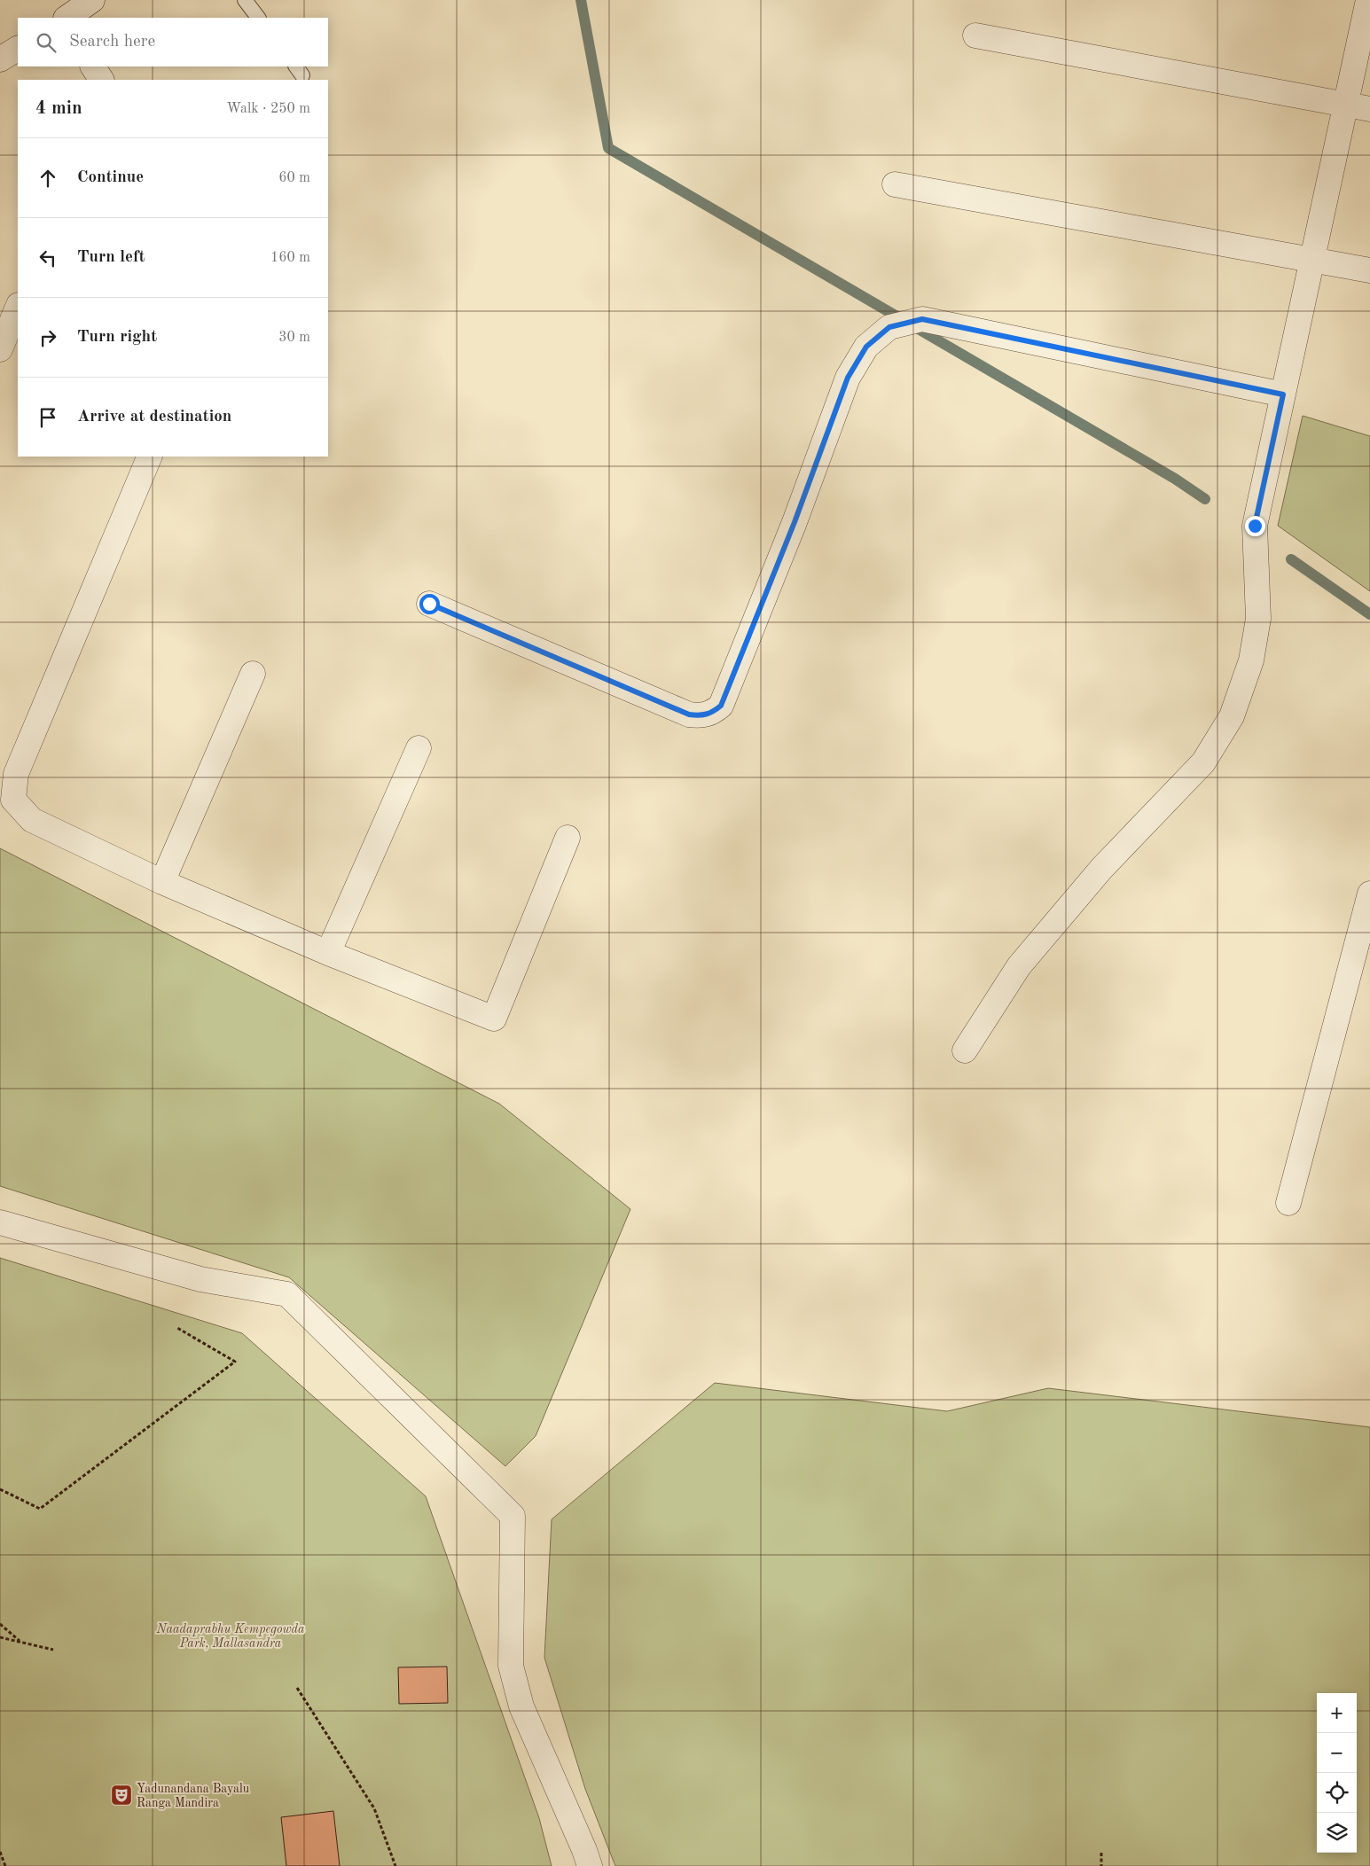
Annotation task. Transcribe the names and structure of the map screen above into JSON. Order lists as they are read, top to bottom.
{
  "parks": ["Naadaprabhu Kempegowda Park, Mallasandra"],
  "places": {
    "theatre": ["Yadunandana Bayalu Ranga Mandira"]
  },
  "page": {
    "search": "Search here",
    "heading": ["4 min", "Walk · 250 m"],
    "list": [
      ["Continue", "60 m"],
      ["Turn left", "160 m"],
      ["Turn right", "30 m"],
      "Arrive at destination"
    ],
    "map_buttons": ["+", "−"]
  }
}
